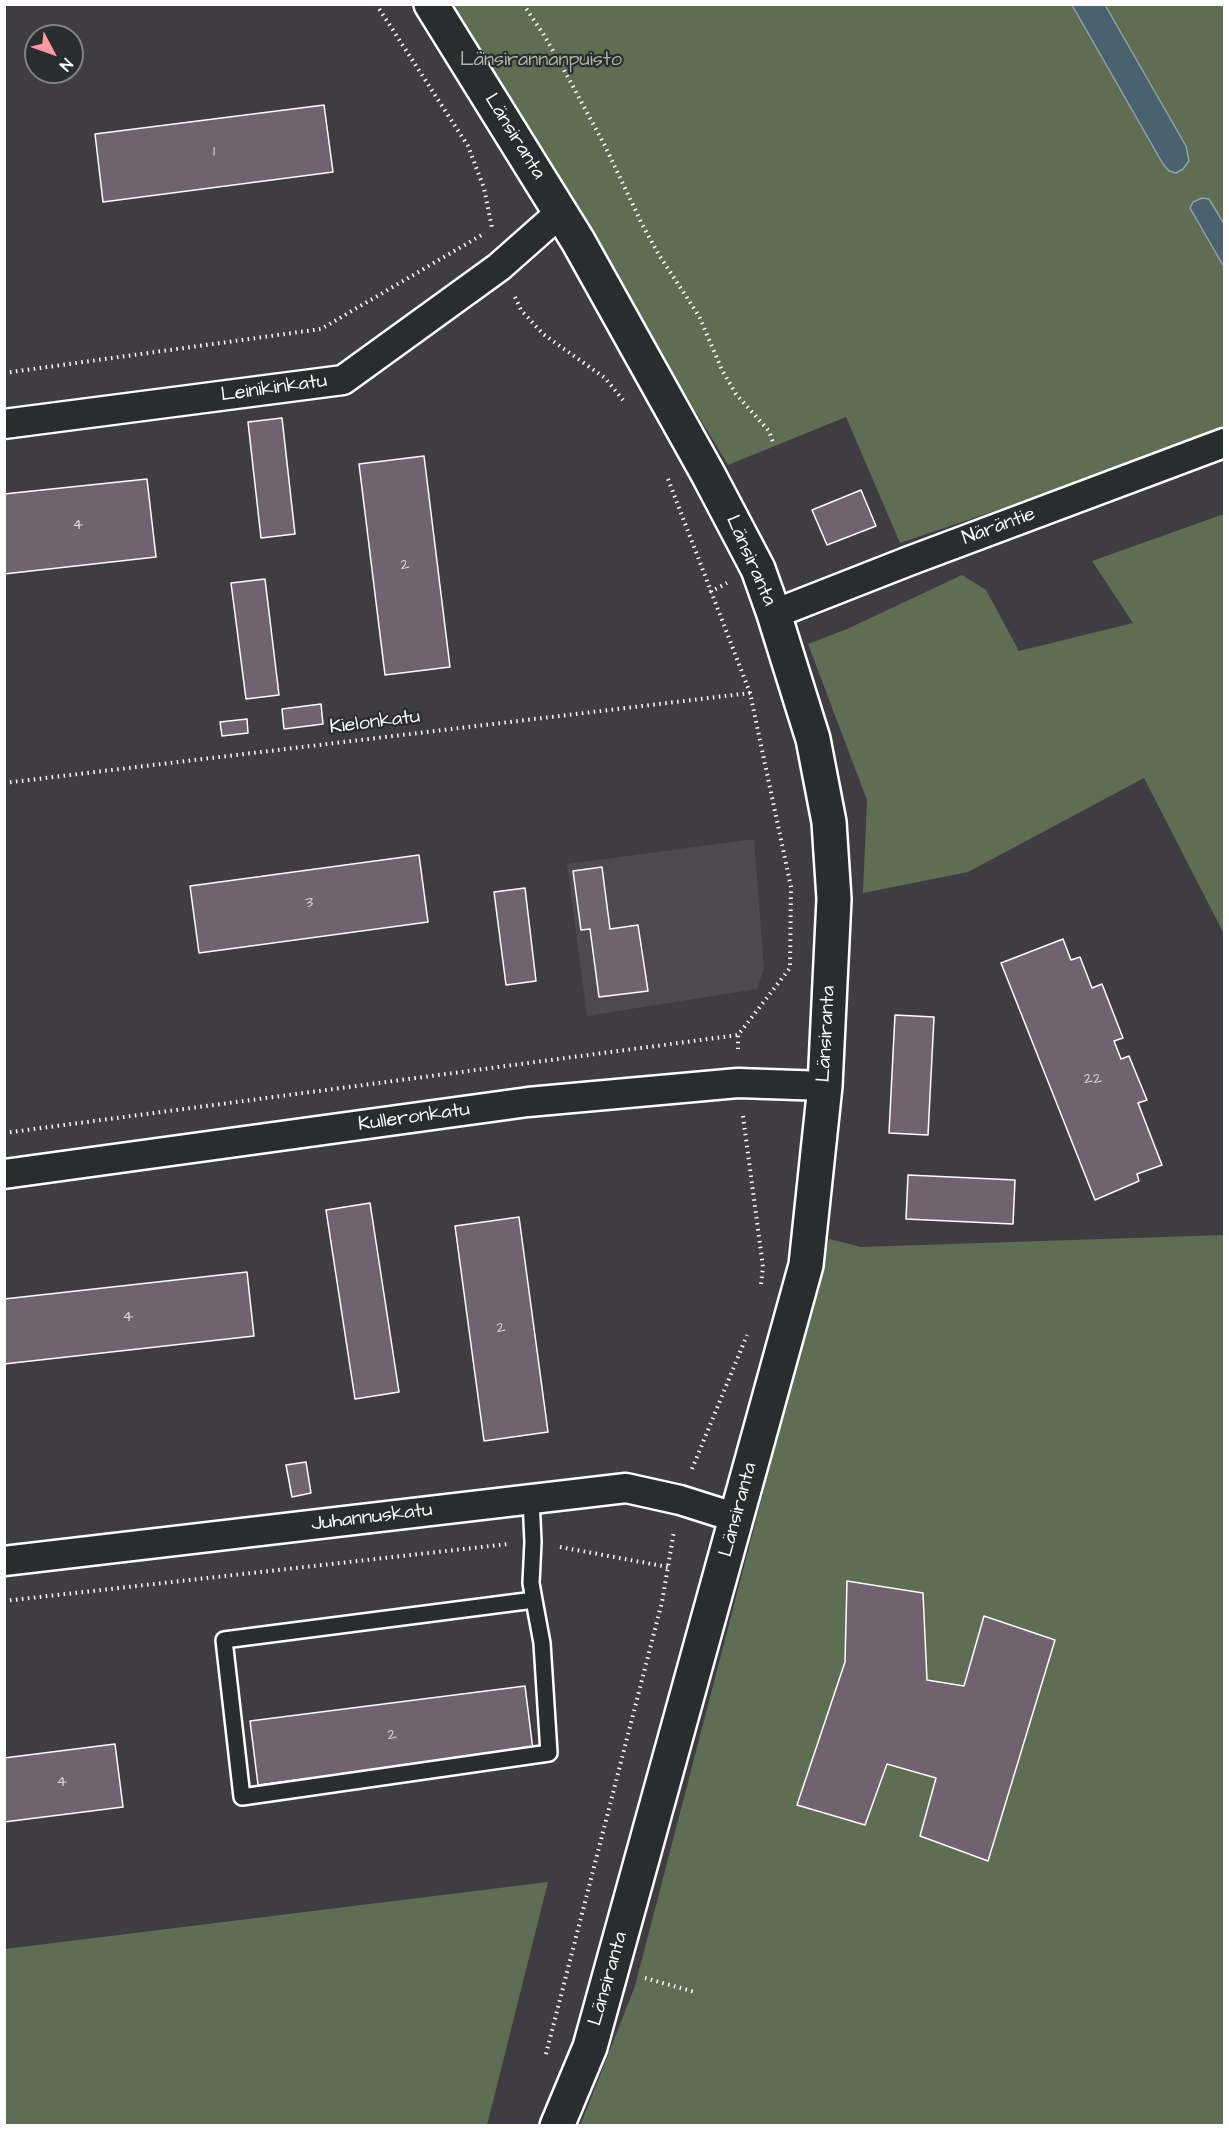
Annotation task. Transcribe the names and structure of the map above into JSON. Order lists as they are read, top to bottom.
{
  "streets": {
    "street": [
      "Länsiranta",
      "Leinikinkatu",
      "Näräntie",
      "Kulleronkatu",
      "Juhannuskatu"
    ],
    "path": ["Kielonkatu"]
  },
  "crossings": [
    ["Länsiranta", "Leinikinkatu"],
    ["Länsiranta", "Näräntie"],
    ["Länsiranta", "Kulleronkatu"],
    ["Länsiranta", "Juhannuskatu"]
  ],
  "parks": ["Länsirannanpuisto"],
  "house_numbers": [
    "1",
    "4",
    "2",
    "3",
    "22",
    "4",
    "2",
    "2",
    "4"
  ],
  "north": "bottom right"
}
